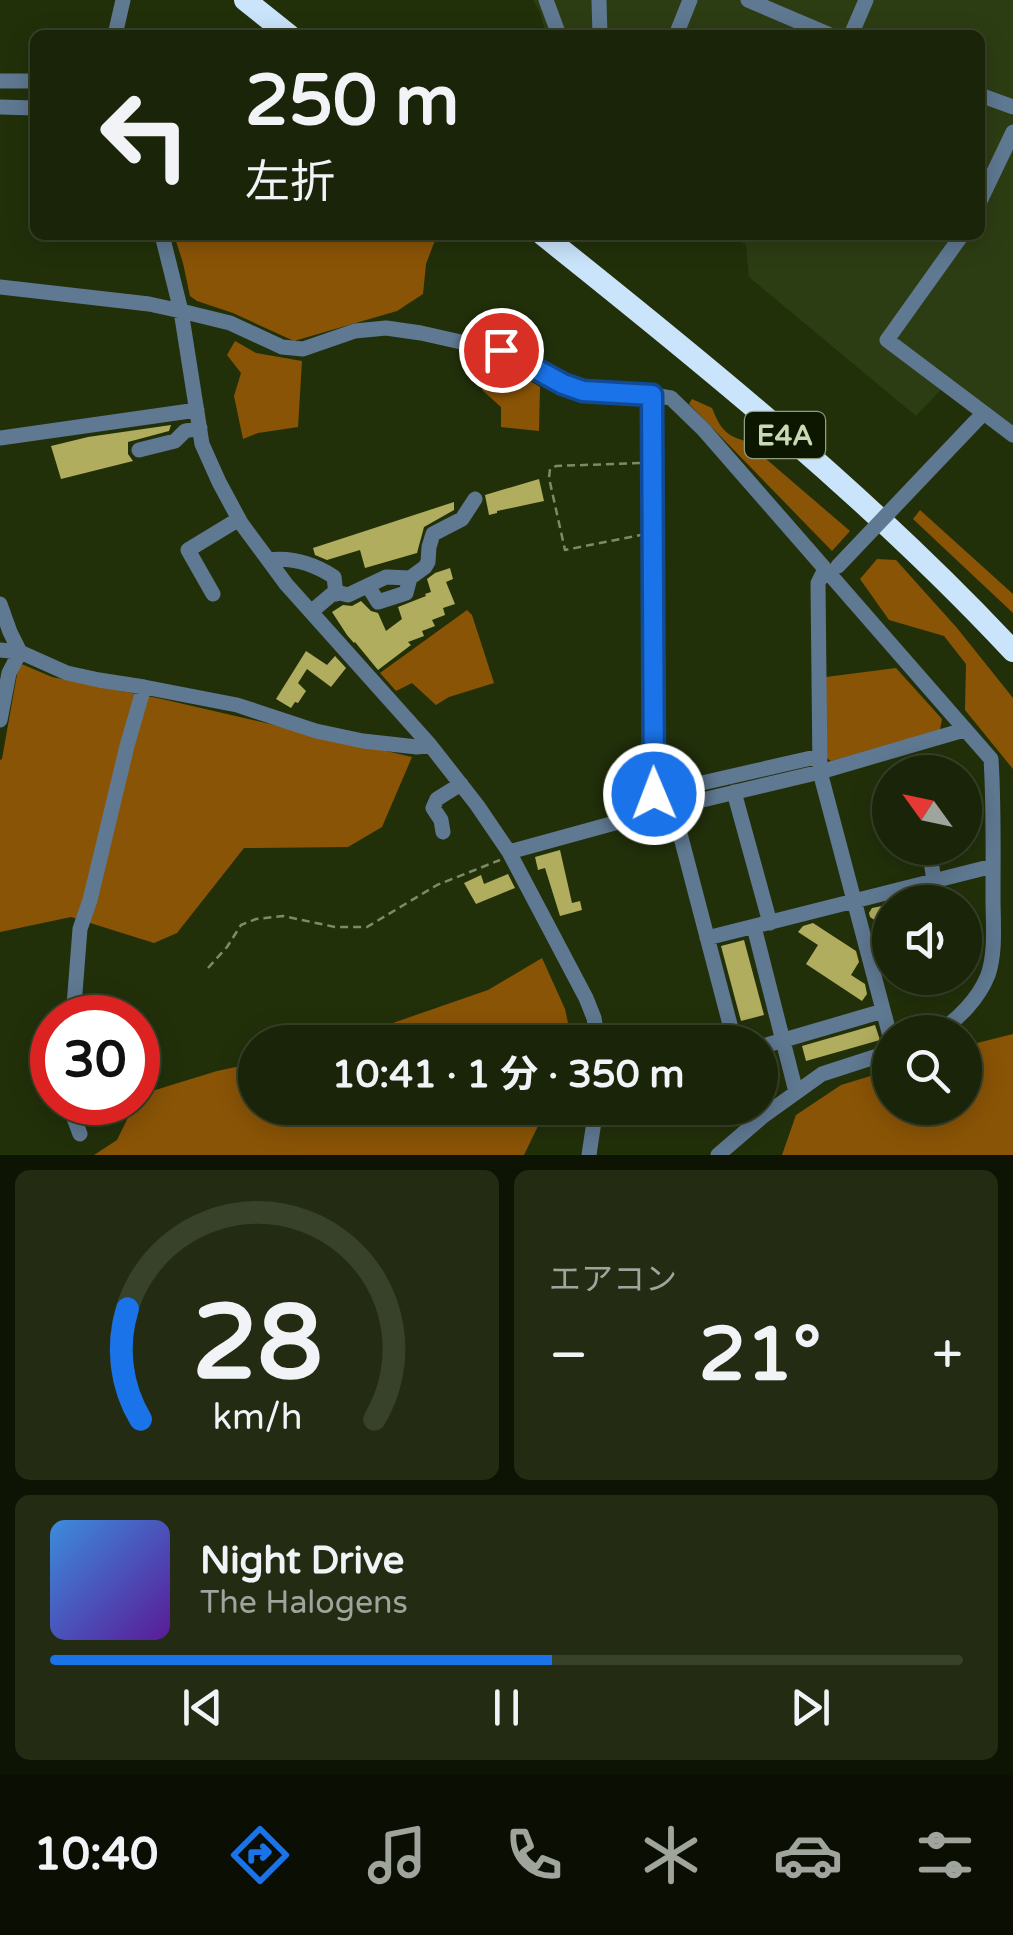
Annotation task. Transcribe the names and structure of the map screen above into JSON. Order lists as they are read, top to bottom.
{
  "streets": {
    "highway": ["E4A"]
  },
  "north": "top left",
  "page": {
    "turn": ["250 m", "左折"],
    "limit": "30",
    "trip": "10:41 · 1 分 · 350 m",
    "tile": "エアコン",
    "heat": ["−", "21°", "+"],
    "song": ["Night Drive", "The Halogens"],
    "tabs": "10:40",
    "gauge": ["28", "km/h"]
  }
}
